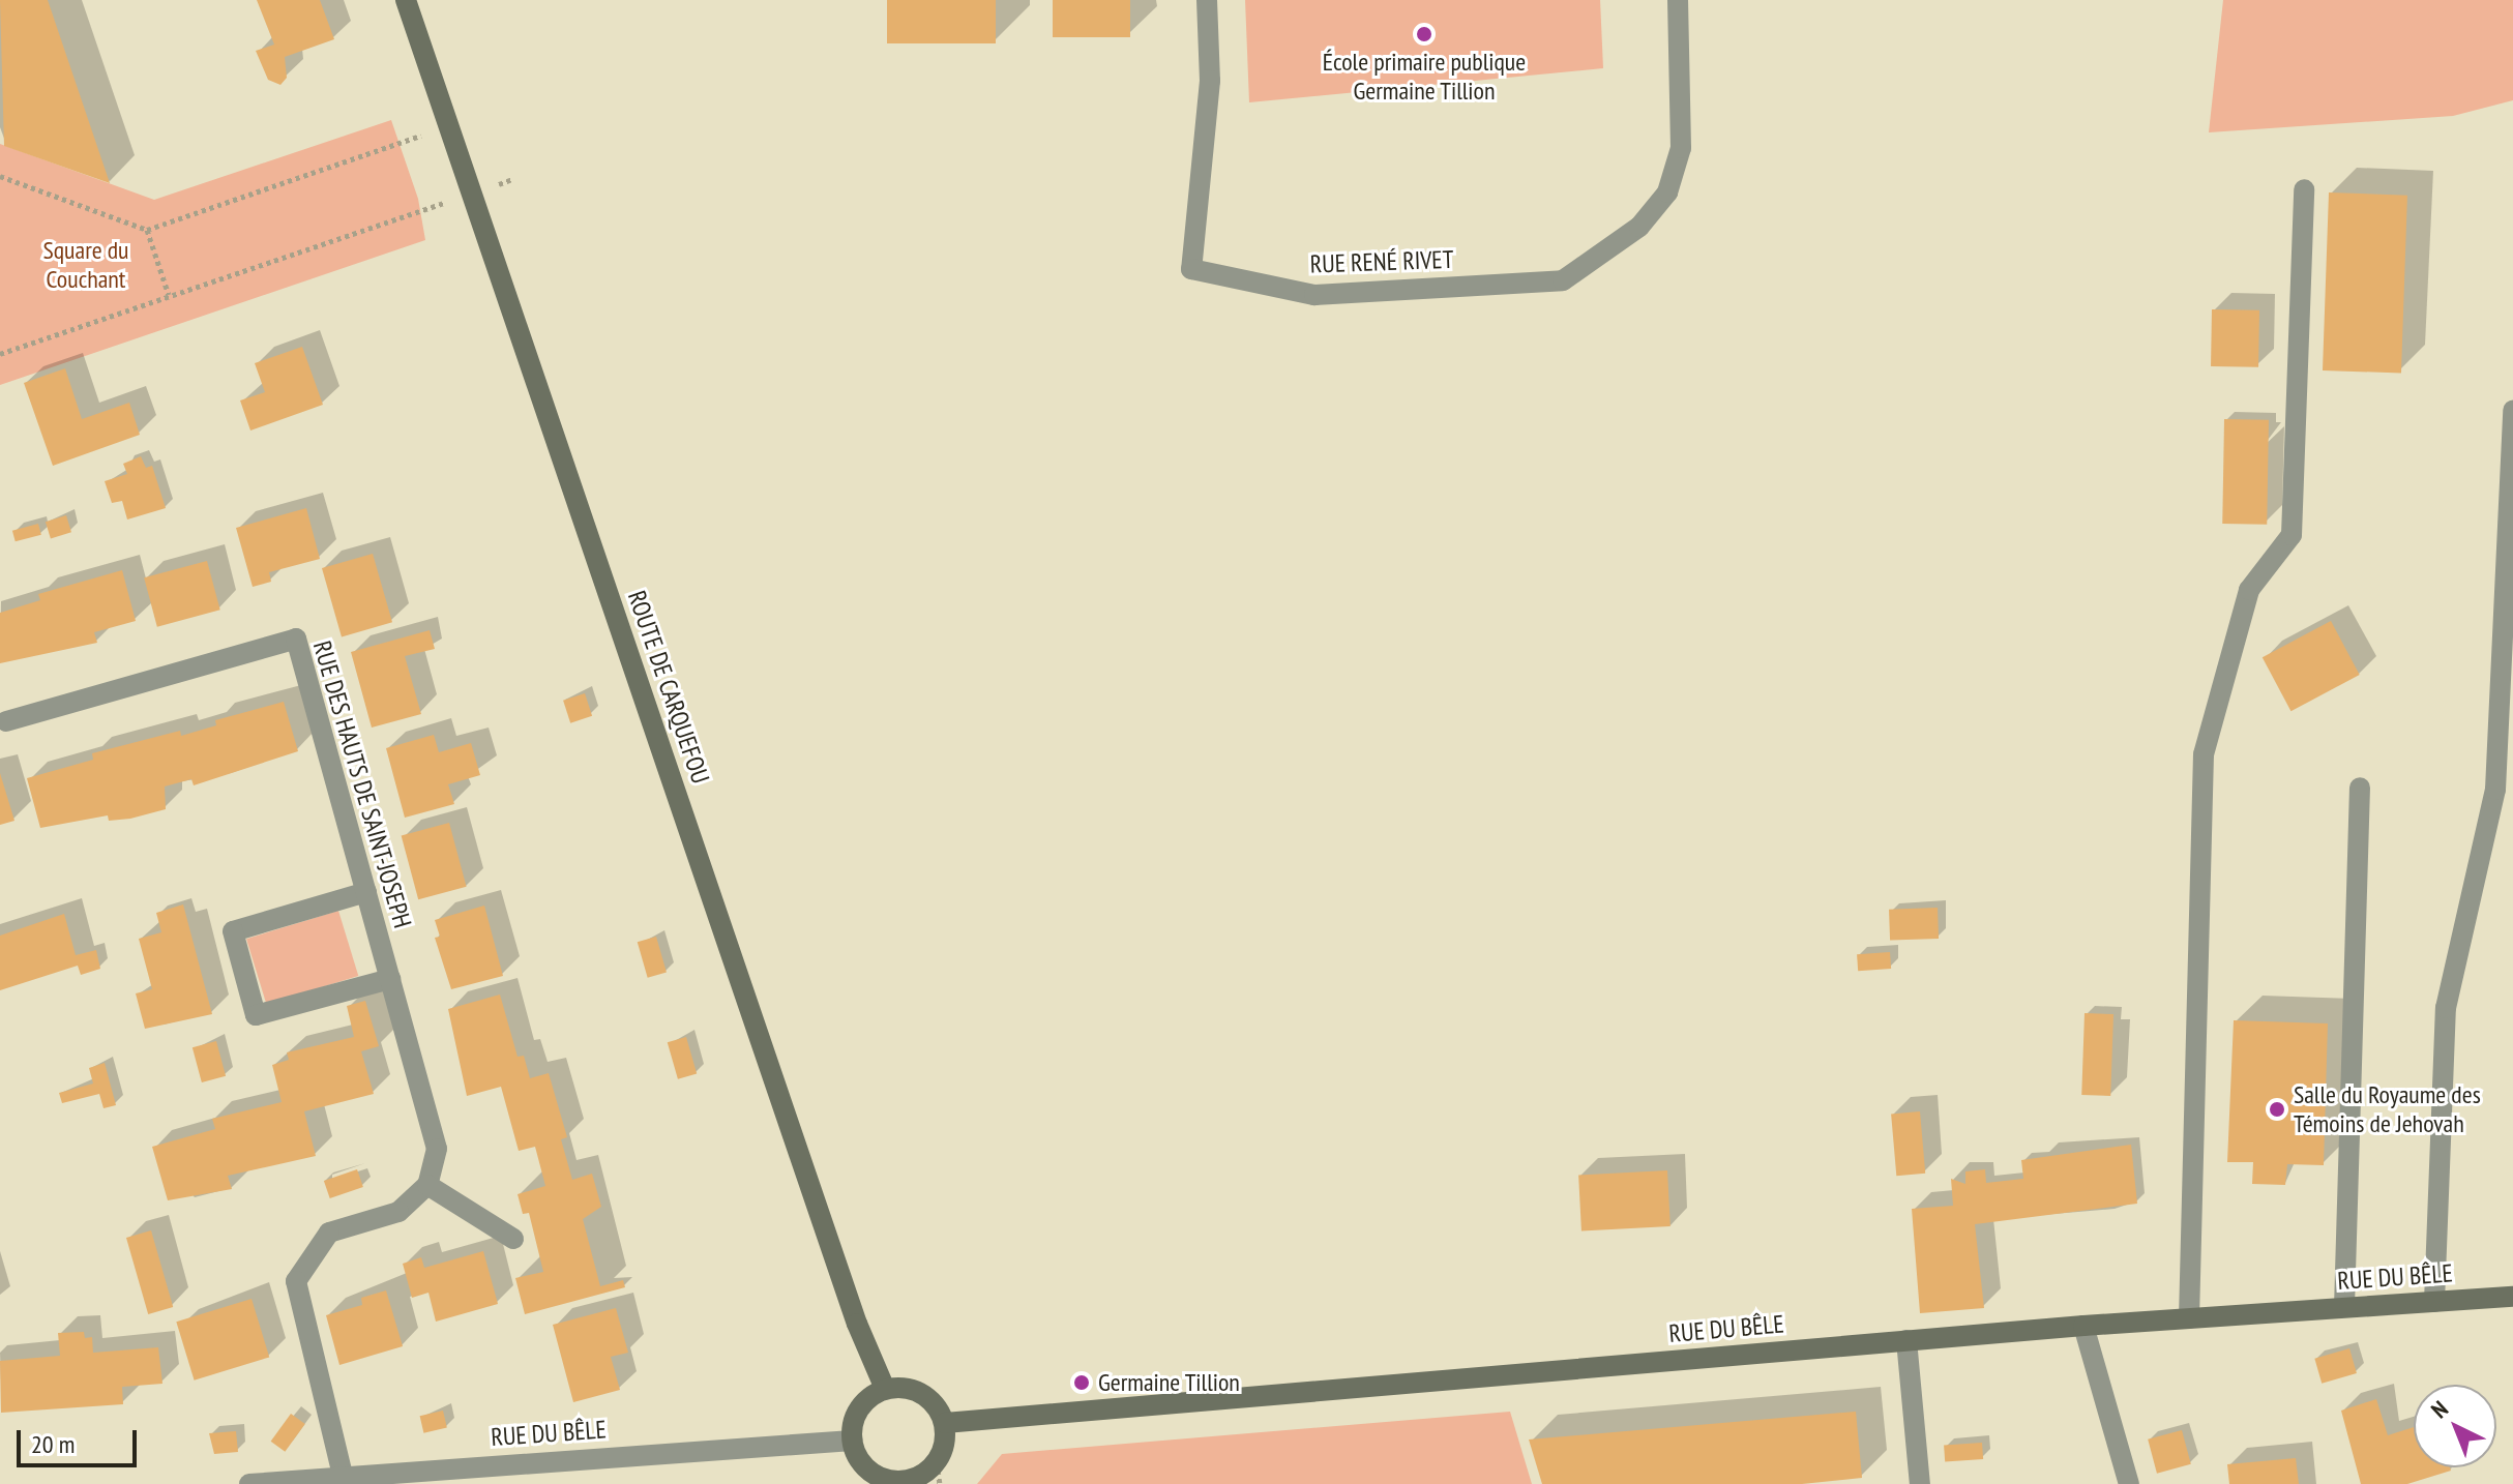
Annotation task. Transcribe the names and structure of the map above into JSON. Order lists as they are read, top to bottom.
{
  "streets": {
    "main road": ["ROUTE DE CARQUEFOU", "RUE DU BÊLE"],
    "street": ["RUE RENÉ RIVET", "RUE DES HAUTS DE SAINT-JOSEPH"]
  },
  "crossings": [
    ["ROUTE DE CARQUEFOU", "RUE DU BÊLE"]
  ],
  "parks": ["Square du Couchant"],
  "places": ["École primaire publique Germaine Tillion", "Salle du Royaume des Témoins de Jehovah", "Germaine Tillion"],
  "scale_bar": "20 m",
  "north": "top left"
}
